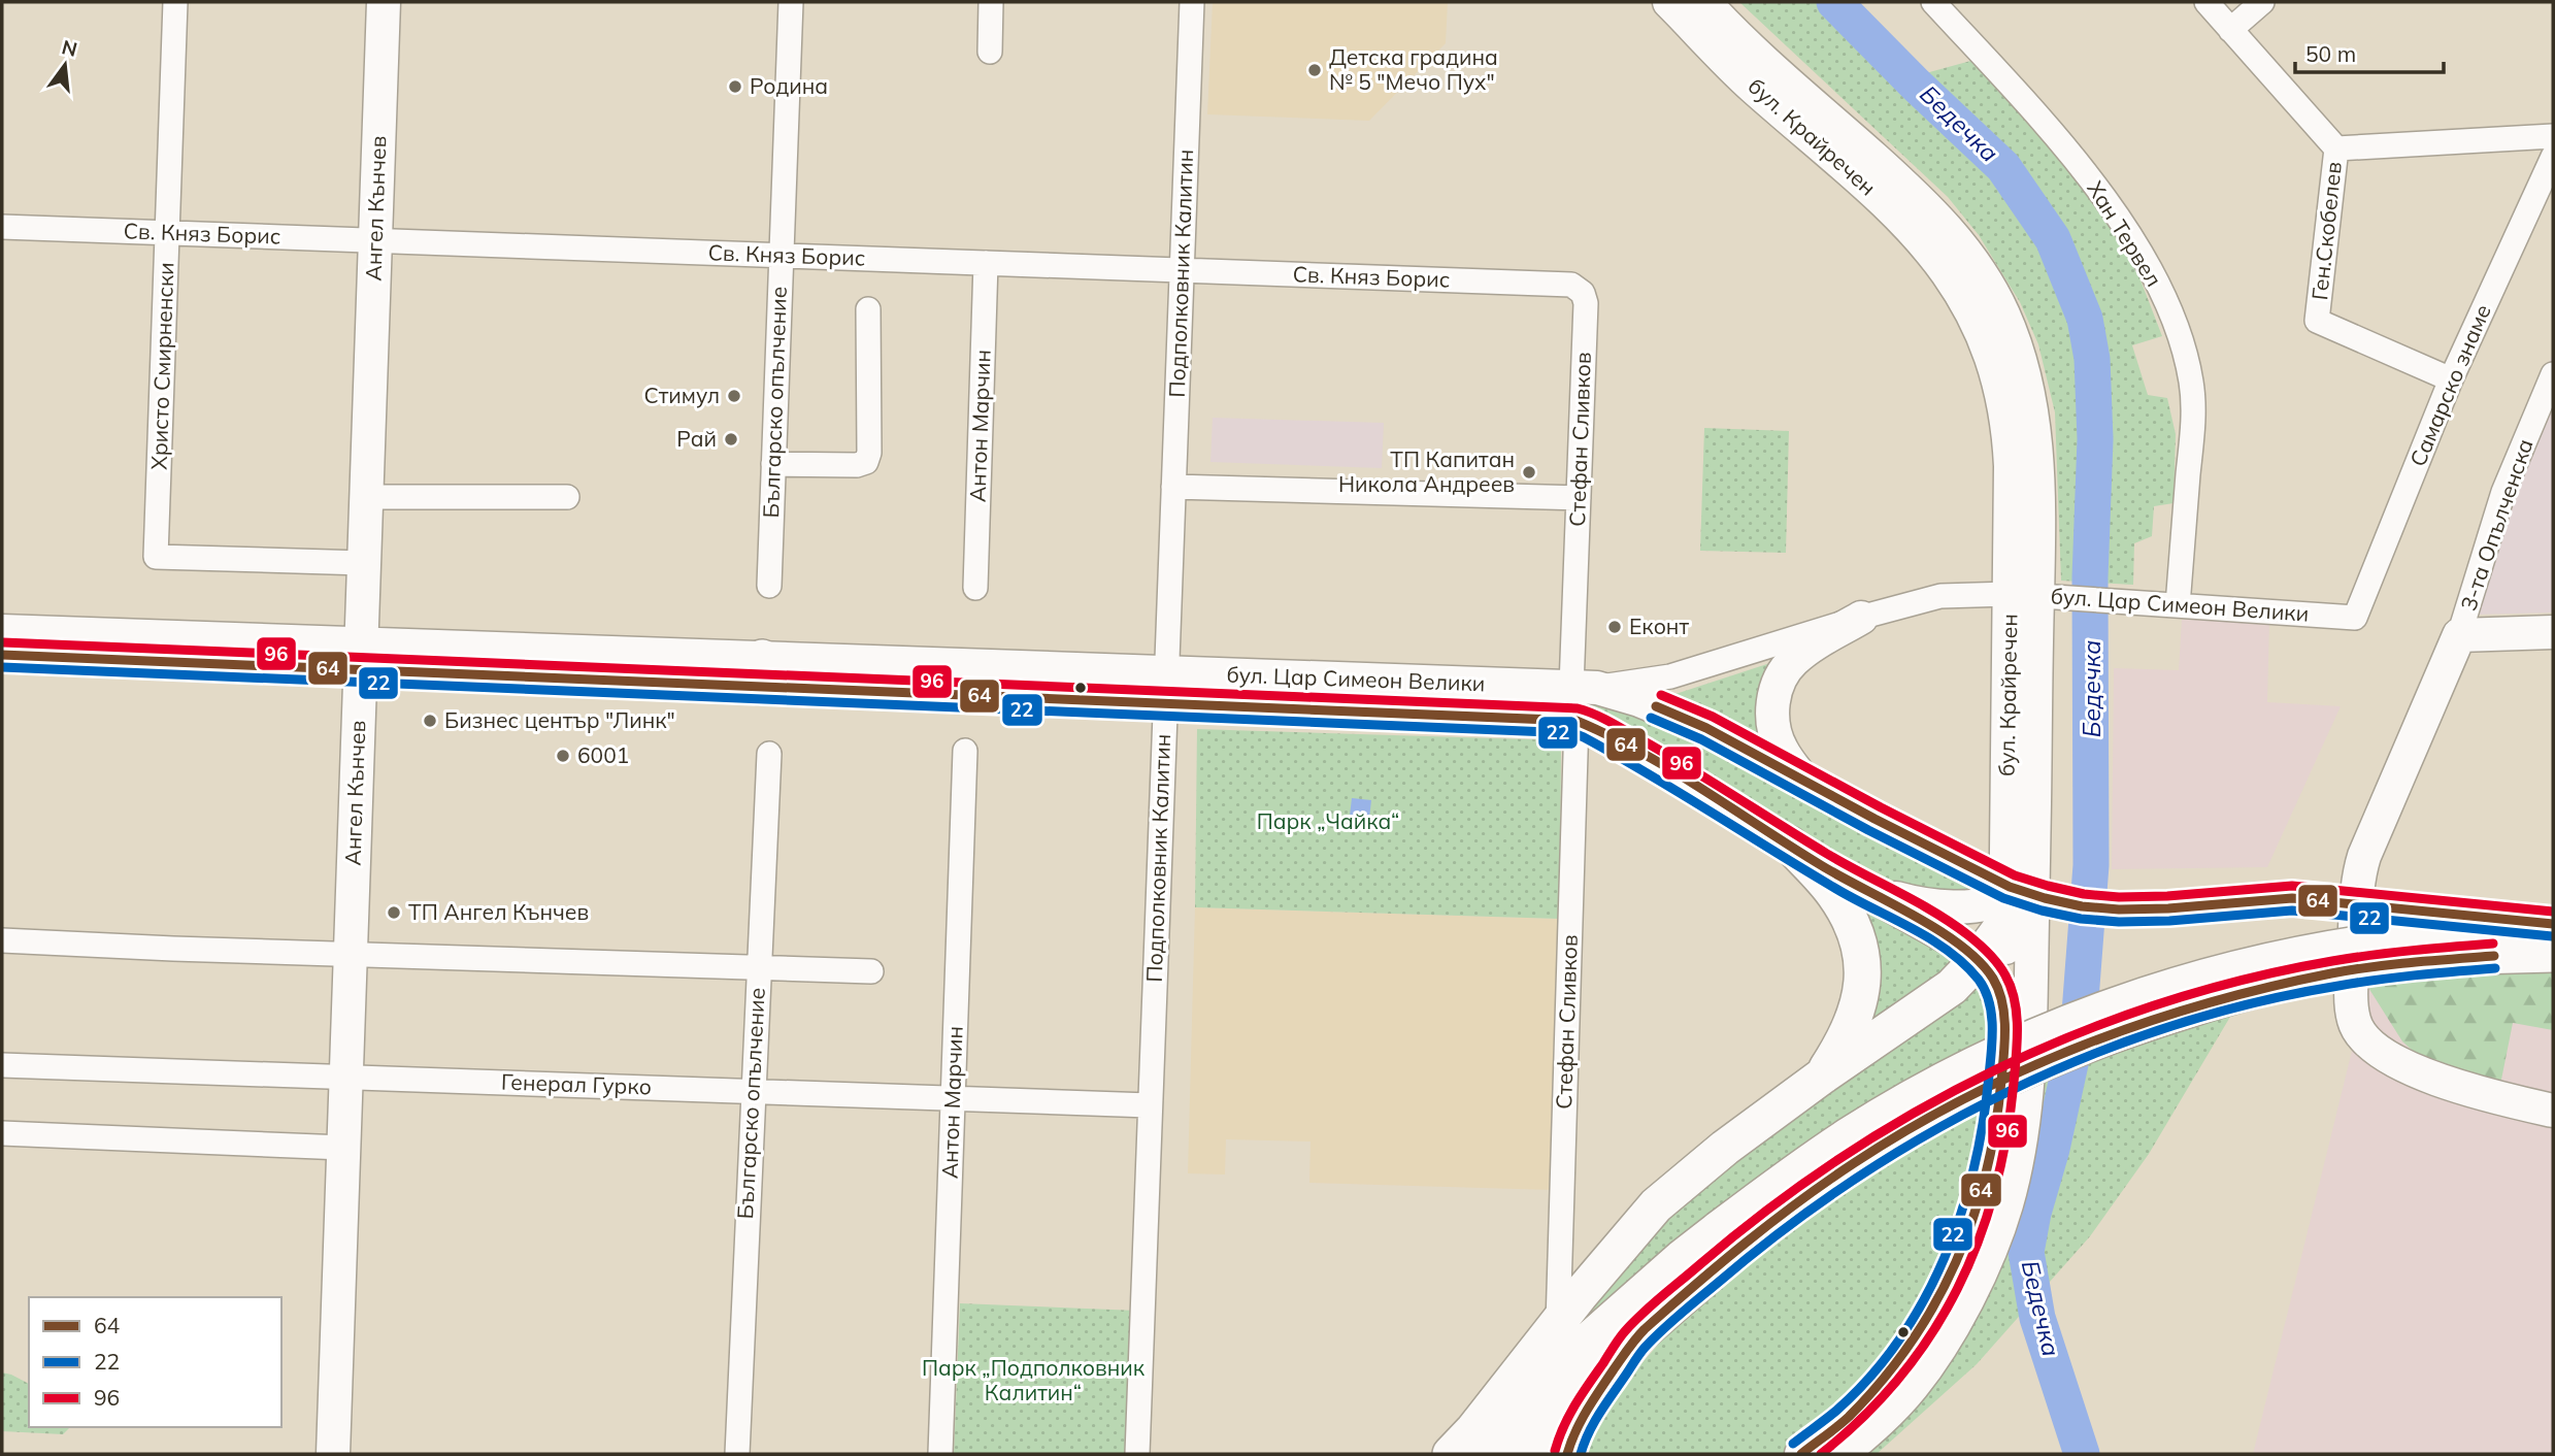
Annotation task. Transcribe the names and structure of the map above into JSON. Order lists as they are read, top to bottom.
{
  "streets": {
    "main road": ["бул. Крайречен", "Ангел Кънчев", "бул. Цар Симеон Велики"],
    "street": [
      "Ген.Скобелев",
      "Св. Княз Борис",
      "Хан Тервел",
      "Подполковник Калитин",
      "Христо Смирненски",
      "Самарско знаме",
      "Българско опълчение",
      "Антон Марчин",
      "Стефан Сливков",
      "3-та Опълченска",
      "Генерал Гурко"
    ]
  },
  "crossings": [
    ["бул. Крайречен", "бул. Цар Симеон Велики"],
    ["Ангел Кънчев", "Св. Княз Борис"],
    ["Ангел Кънчев", "Христо Смирненски"],
    ["Ангел Кънчев", "бул. Цар Симеон Велики"],
    ["Ангел Кънчев", "Генерал Гурко"],
    ["Ген.Скобелев", "Самарско знаме"],
    ["Св. Княз Борис", "Подполковник Калитин"],
    ["Св. Княз Борис", "Христо Смирненски"],
    ["Св. Княз Борис", "Българско опълчение"],
    ["Св. Княз Борис", "Антон Марчин"],
    ["Св. Княз Борис", "Стефан Сливков"],
    ["Хан Тервел", "бул. Цар Симеон Велики"],
    ["Подполковник Калитин", "бул. Цар Симеон Велики"],
    ["Подполковник Калитин", "Генерал Гурко"],
    ["Самарско знаме", "бул. Цар Симеон Велики"],
    ["Българско опълчение", "Генерал Гурко"],
    ["Антон Марчин", "Генерал Гурко"],
    ["Стефан Сливков", "бул. Цар Симеон Велики"]
  ],
  "water": ["Бедечка"],
  "parks": ["Парк „Чайка“", "Парк „Подполковник Калитин“"],
  "places": [
    "Детска градина № 5 \"Мечо Пух\"",
    "Родина",
    "Стимул",
    "Рай",
    "ТП Капитан Никола Андреев",
    "Еконт",
    "Бизнес център \"Линк\"",
    "6001",
    "ТП Ангел Кънчев"
  ],
  "lines": ["transit line 96", "transit line 64", "transit line 22"],
  "legend": ["64", "22", "96"],
  "scale_bar": "50 m",
  "north": "top"
}
